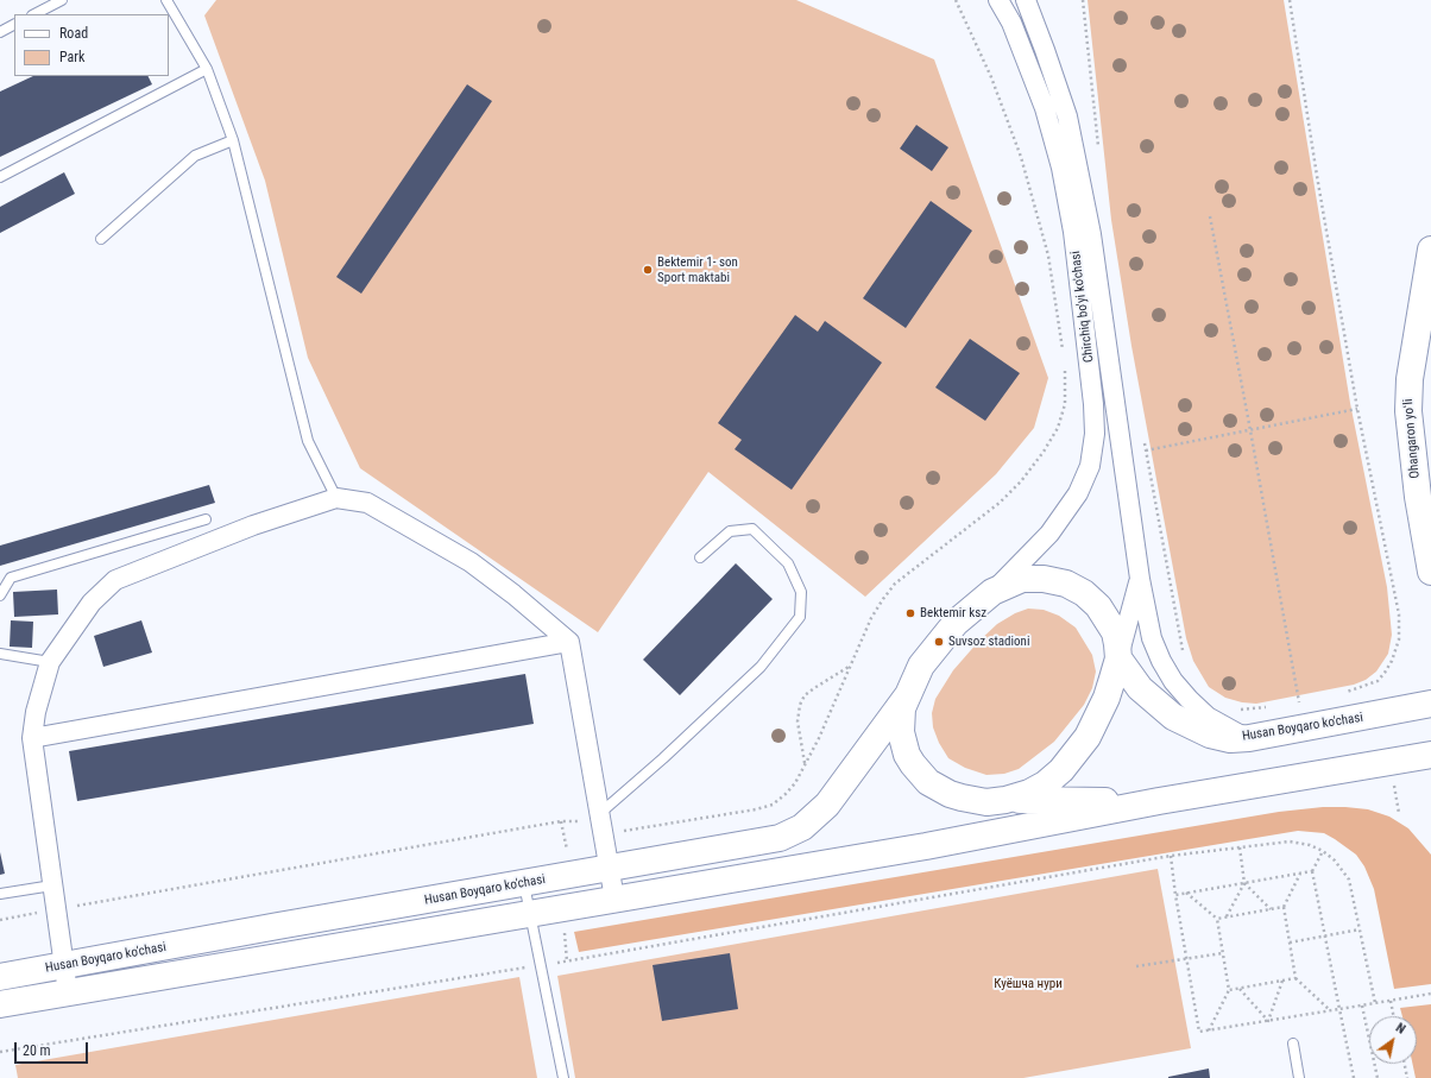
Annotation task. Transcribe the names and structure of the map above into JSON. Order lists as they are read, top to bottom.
{
  "streets": {
    "main road": ["Ohangaron yoʻli", "Husan Boyqaro ko'chasi"],
    "street": ["Chirchiq bo'yi ko'chasi"]
  },
  "crossings": [
    ["Chirchiq bo'yi ko'chasi", "Husan Boyqaro ko'chasi"]
  ],
  "parks": ["Куёшча нури"],
  "places": ["Bektemir 1- son Sport maktabi", "Bektemir ksz", "Suvsoz stadioni"],
  "legend": ["Road", "Park"],
  "scale_bar": "20 m",
  "north": "top right"
}
